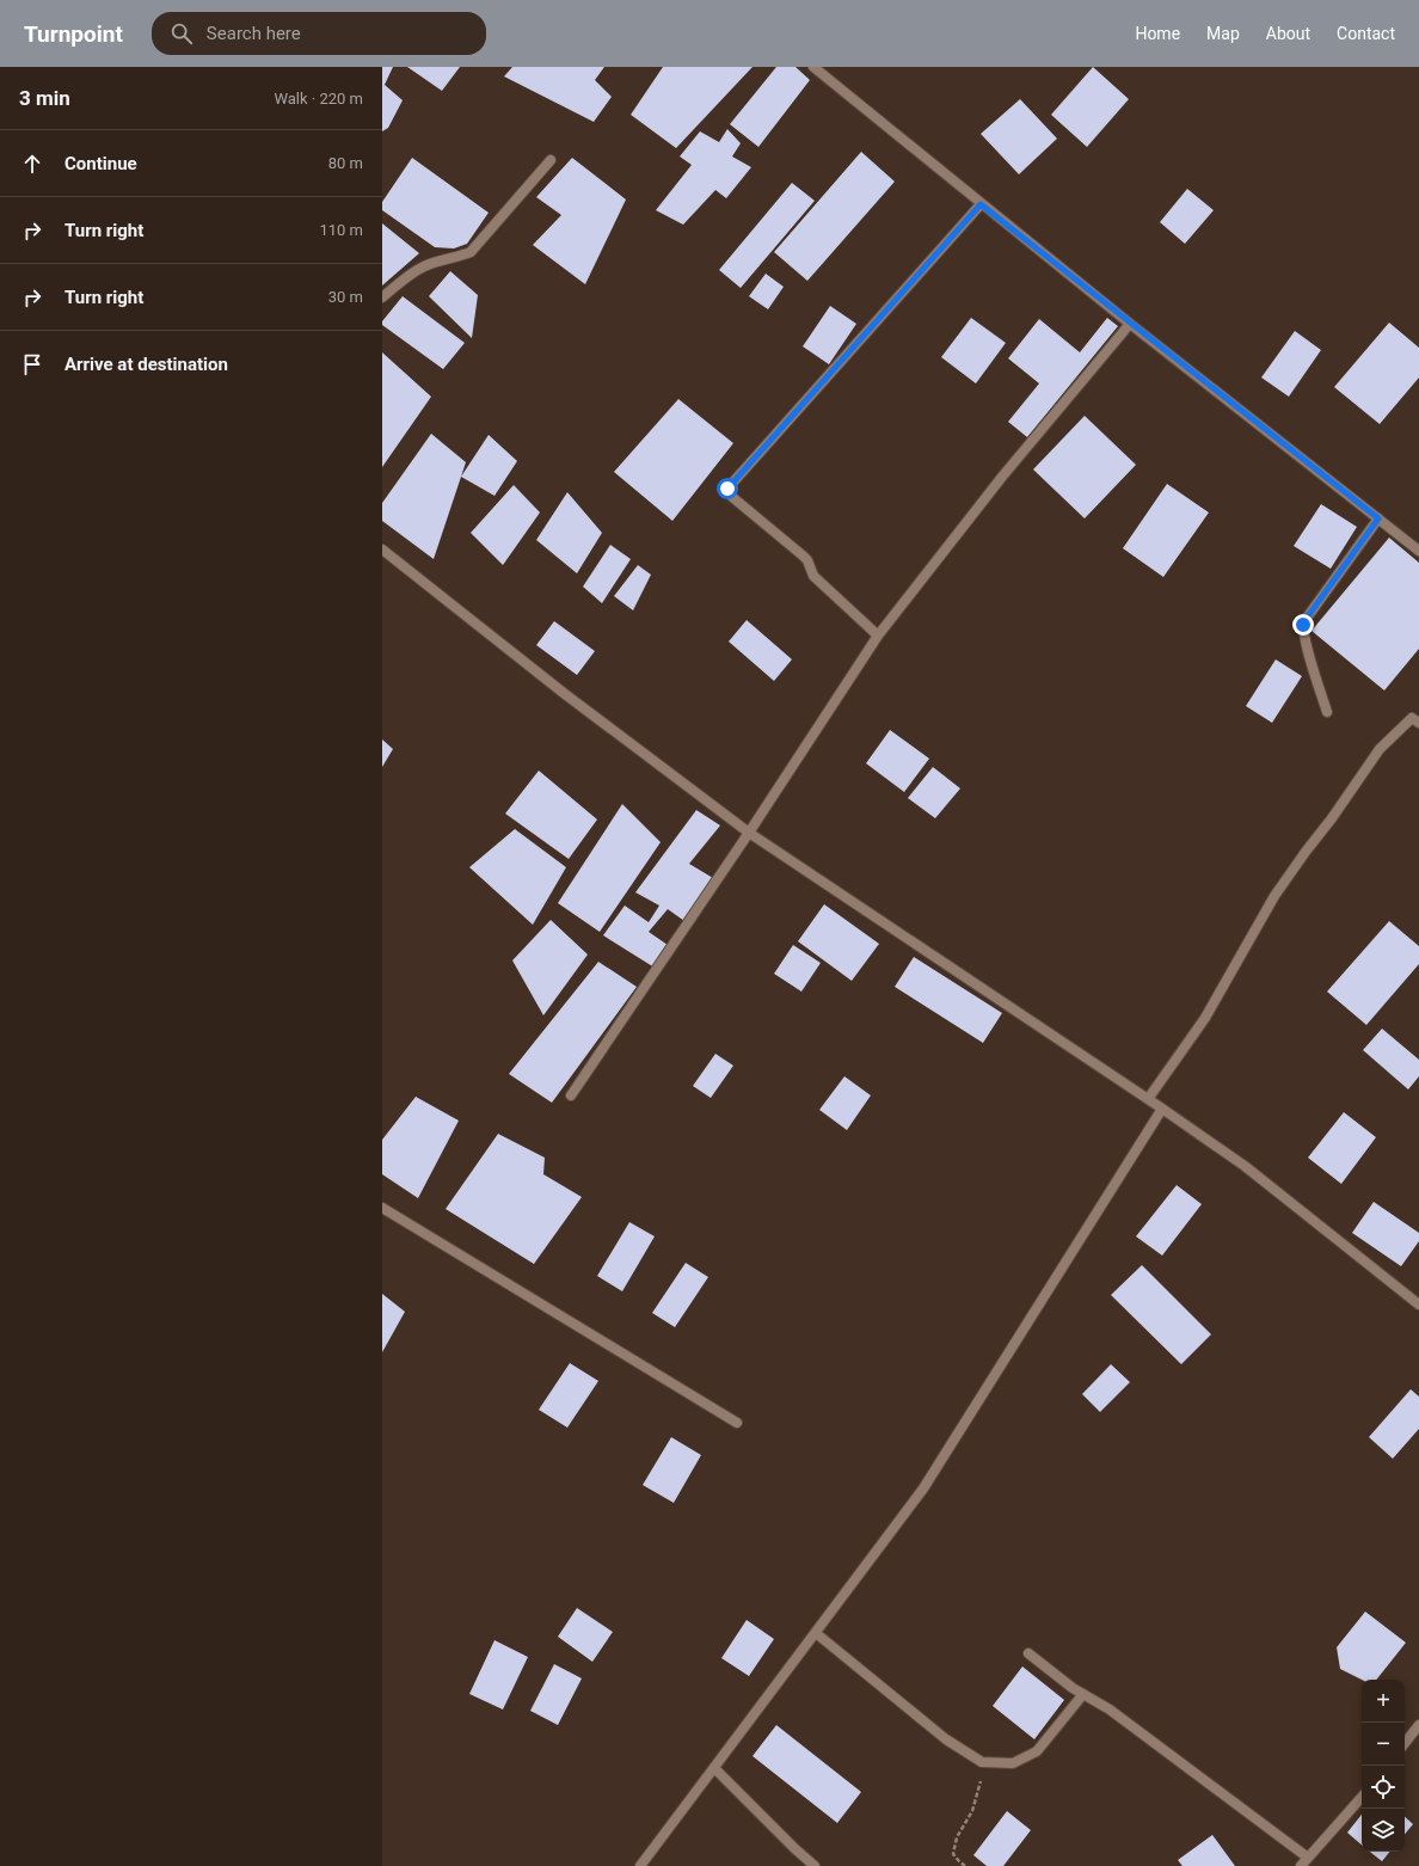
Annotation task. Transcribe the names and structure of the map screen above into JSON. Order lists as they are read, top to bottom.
{
  "page": {
    "header": "Turnpoint",
    "search": "Search here",
    "nav": [
      "Home",
      "Map",
      "About",
      "Contact"
    ],
    "heading": ["3 min", "Walk · 220 m"],
    "list": [
      ["Continue", "80 m"],
      ["Turn right", "110 m"],
      ["Turn right", "30 m"],
      "Arrive at destination"
    ],
    "map_buttons": ["+", "−"]
  }
}
